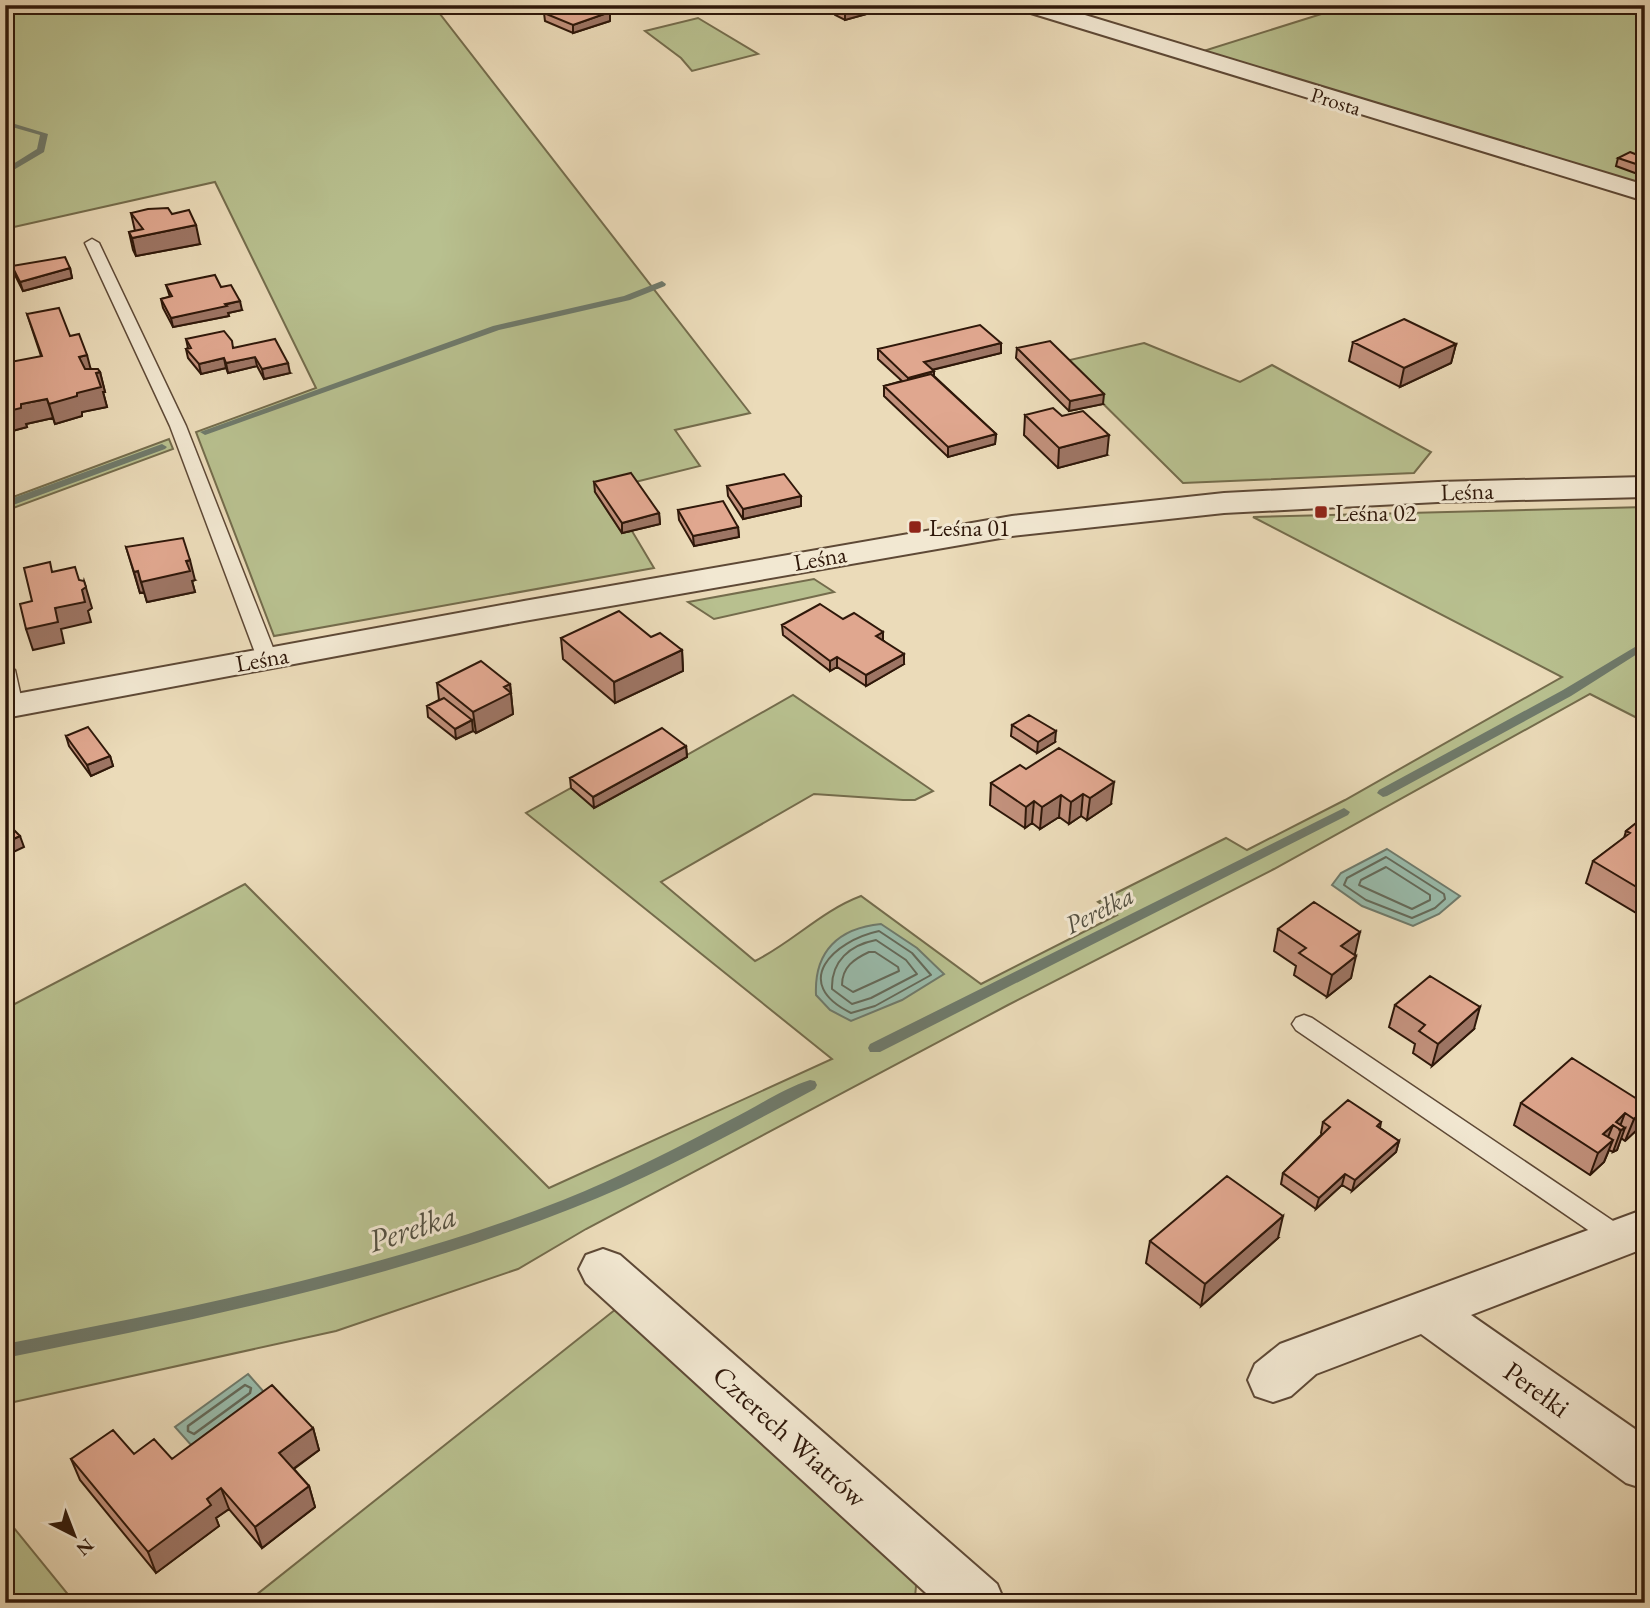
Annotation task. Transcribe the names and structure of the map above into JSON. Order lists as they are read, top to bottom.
{
  "streets": {
    "street": [
      "Prosta",
      "Leśna",
      "Perełki",
      "Czterech Wiatrów"
    ]
  },
  "water": ["Perełka"],
  "places": {
    "transit": ["Leśna 02", "Leśna 01"]
  },
  "north": "bottom right"
}
